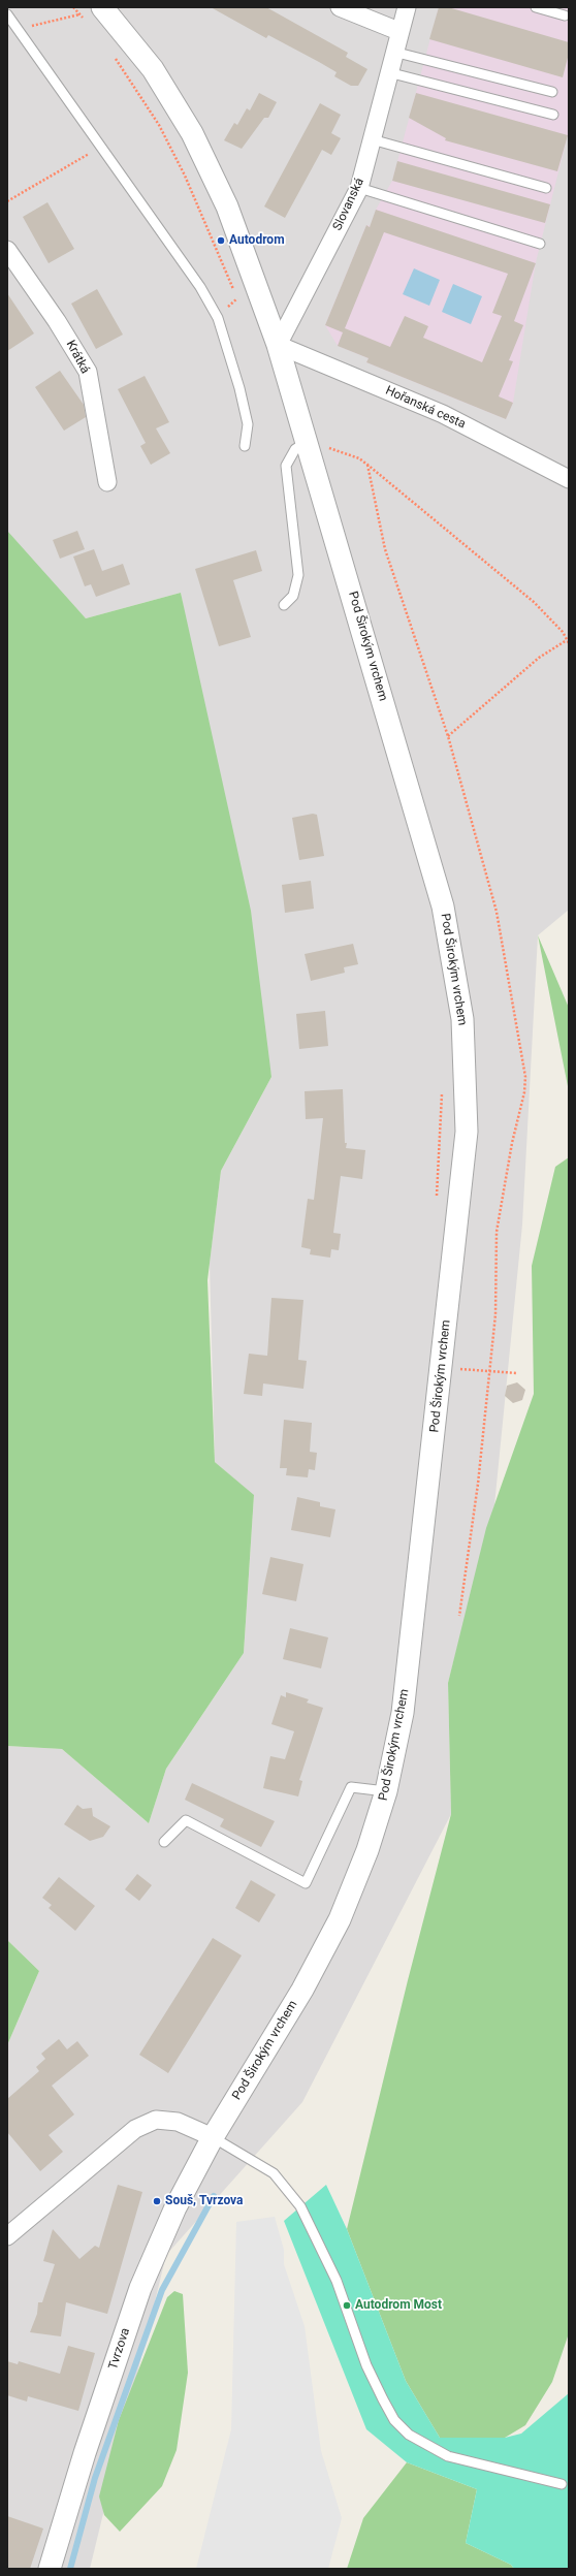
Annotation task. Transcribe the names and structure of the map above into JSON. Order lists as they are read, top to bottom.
{
  "streets": {
    "street": [
      "Slovanská",
      "Krátká",
      "Hořanská cesta",
      "Pod Širokým vrchem",
      "Tvrzova"
    ]
  },
  "crossings": [
    ["Slovanská", "Hořanská cesta"],
    ["Slovanská", "Pod Širokým vrchem"],
    ["Hořanská cesta", "Pod Širokým vrchem"],
    ["Pod Širokým vrchem", "Tvrzova"]
  ],
  "places": ["Autodrom", "Souš, Tvrzova", "Autodrom Most"]
}
